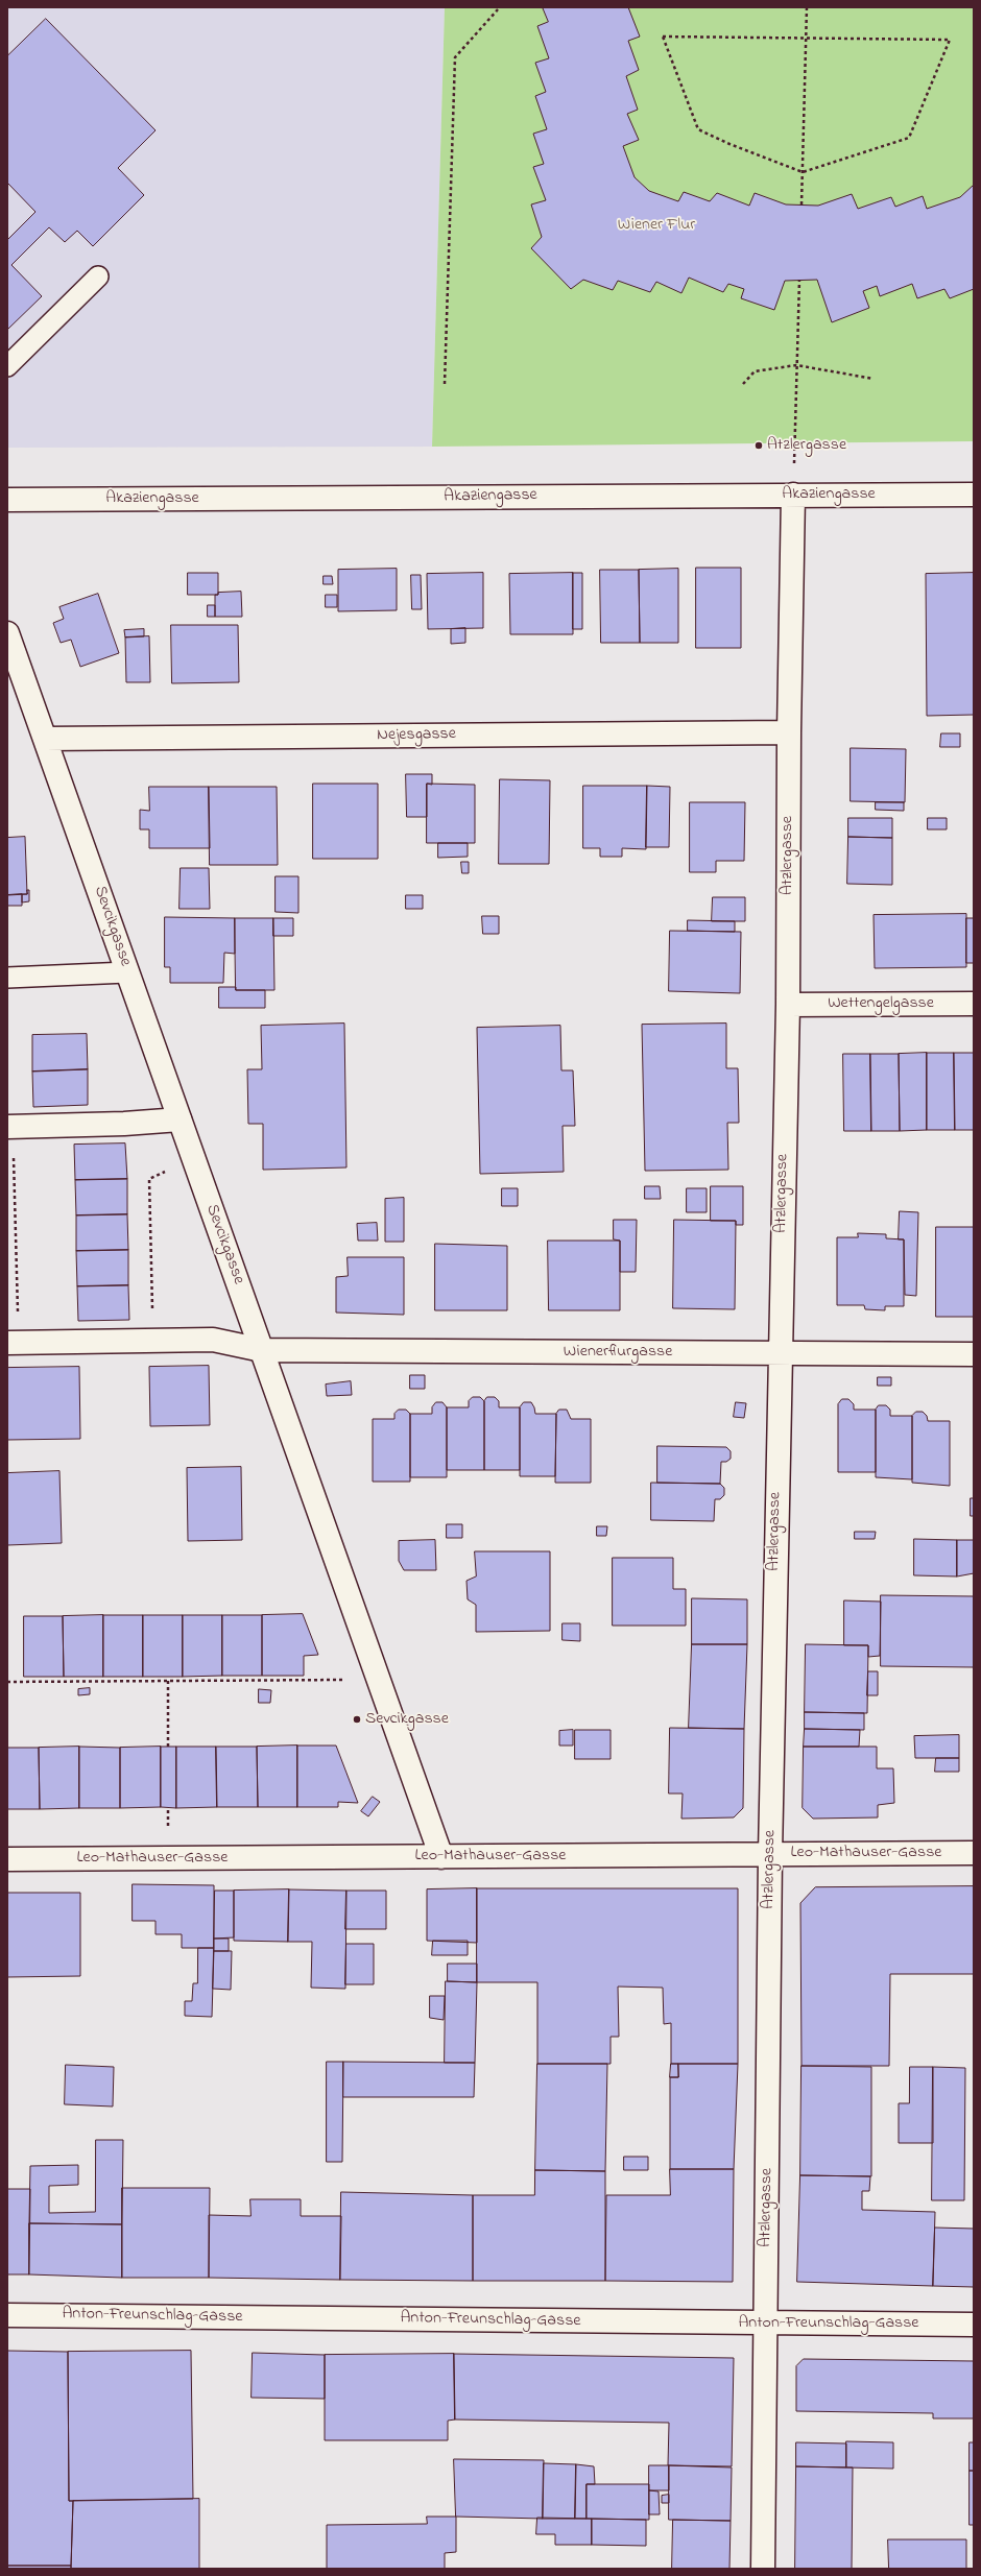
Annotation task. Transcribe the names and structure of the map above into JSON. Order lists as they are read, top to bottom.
{
  "streets": {
    "street": [
      "Akaziengasse",
      "Nejesgasse",
      "Atzlergasse",
      "Sevcikgasse",
      "Wettengelgasse",
      "Wienerflurgasse",
      "Leo-Mathauser-Gasse",
      "Anton-Freunschlag-Gasse"
    ]
  },
  "crossings": [
    ["Akaziengasse", "Atzlergasse"],
    ["Nejesgasse", "Atzlergasse"],
    ["Nejesgasse", "Sevcikgasse"],
    ["Atzlergasse", "Wettengelgasse"],
    ["Atzlergasse", "Wienerflurgasse"],
    ["Atzlergasse", "Leo-Mathauser-Gasse"],
    ["Atzlergasse", "Anton-Freunschlag-Gasse"],
    ["Sevcikgasse", "Wienerflurgasse"],
    ["Sevcikgasse", "Leo-Mathauser-Gasse"]
  ],
  "parks": ["Wiener Flur"],
  "places": ["Atzlergasse", "Sevcikgasse"]
}
